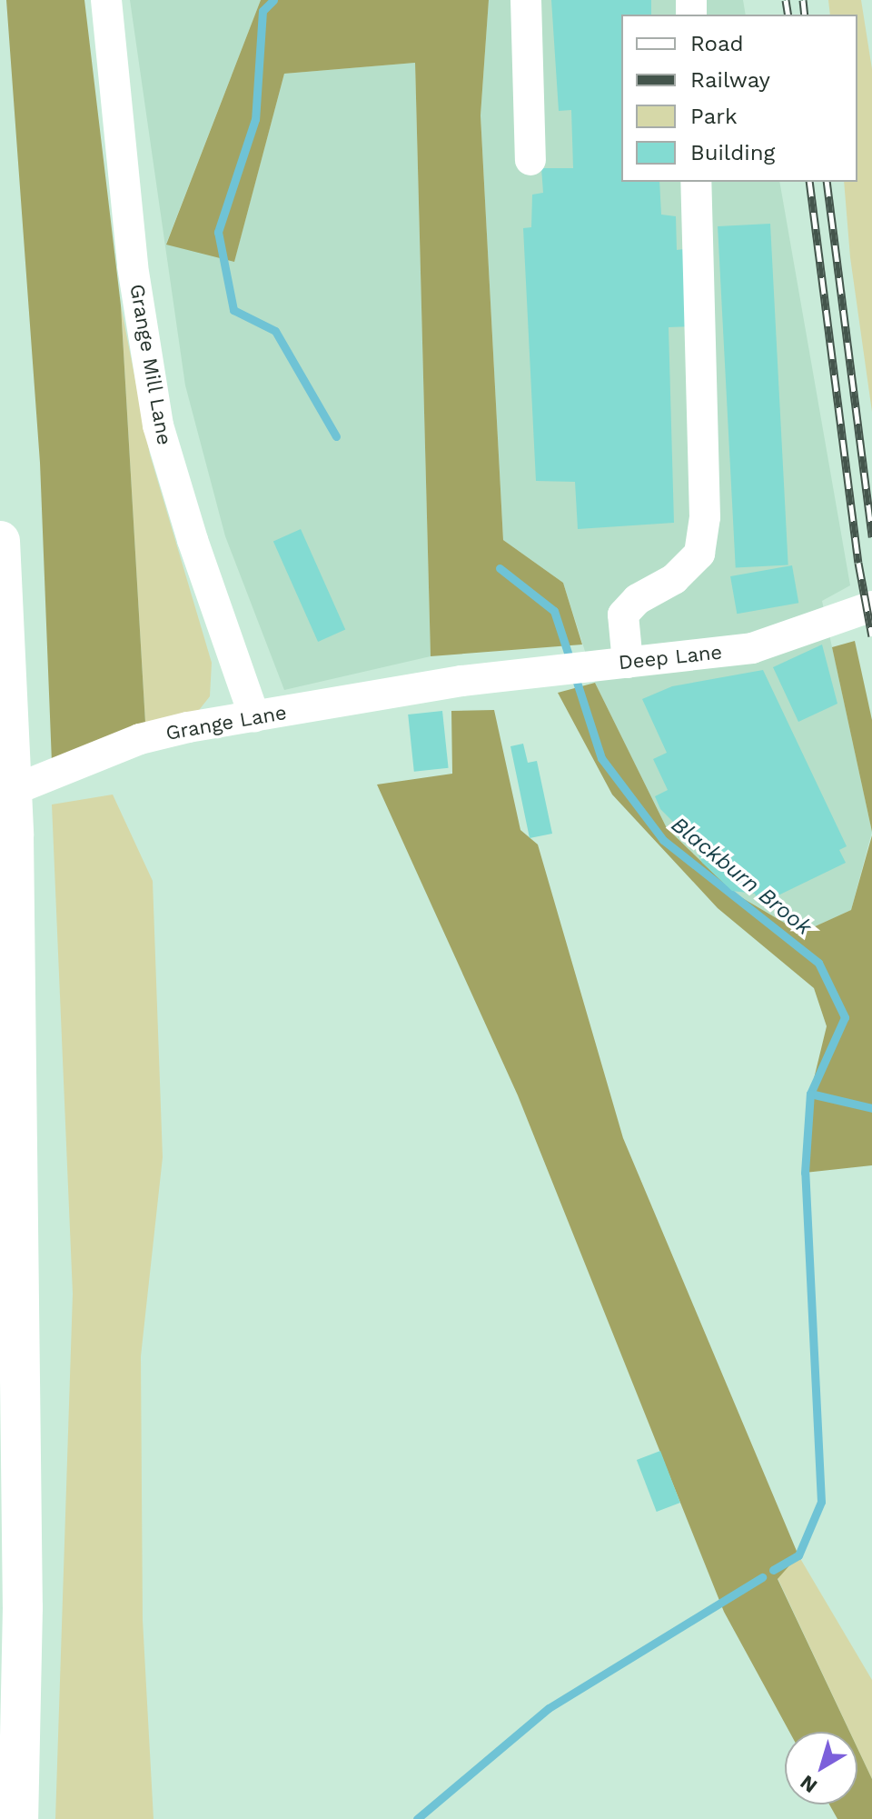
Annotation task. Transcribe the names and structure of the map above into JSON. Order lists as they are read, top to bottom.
{
  "streets": {
    "street": ["Grange Mill Lane", "Deep Lane", "Grange Lane"]
  },
  "crossings": [
    ["Grange Mill Lane", "Grange Lane"],
    ["Deep Lane", "Grange Lane"]
  ],
  "water": ["Blackburn Brook"],
  "legend": [
    "Road",
    "Railway",
    "Park",
    "Building"
  ],
  "north": "bottom left"
}
